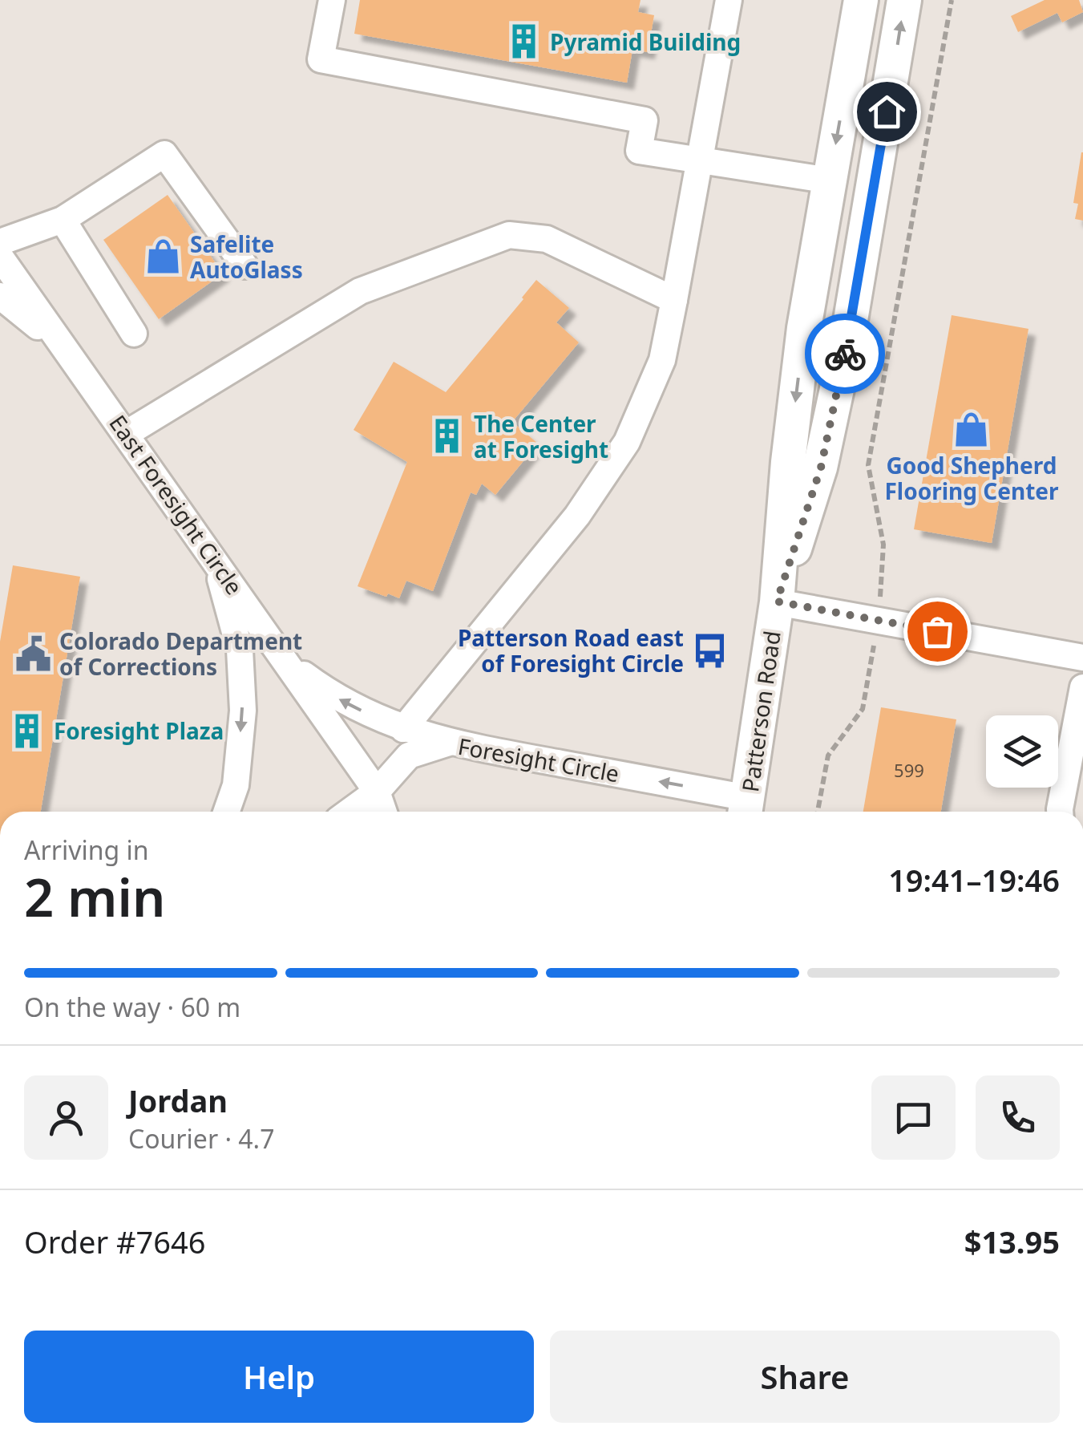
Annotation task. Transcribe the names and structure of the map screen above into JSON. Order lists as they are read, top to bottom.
{
  "streets": {
    "main road": ["Patterson Road"],
    "street": ["East Foresight Circle", "Foresight Circle"]
  },
  "crossings": [
    ["East Foresight Circle", "Foresight Circle"],
    ["Patterson Road", "Foresight Circle"]
  ],
  "one_way": ["Foresight Circle"],
  "places": {
    "building": ["Pyramid Building", "The Center at Foresight", "Foresight Plaza"],
    "shop": ["Safelite AutoGlass", "Good Shepherd Flooring Center"],
    "bus stop": ["Patterson Road east of Foresight Circle"],
    "public building": ["Colorado Department of Corrections"]
  },
  "house_numbers": ["599"],
  "page": {
    "heading": ["2 min", "Arriving in", "19:41–19:46"],
    "panel": [
      "Jordan",
      "Courier · 4.7",
      "Order #7646",
      "$13.95"
    ],
    "bar": "On the way · 60 m",
    "buttons": ["Help", "Share"]
  }
}
